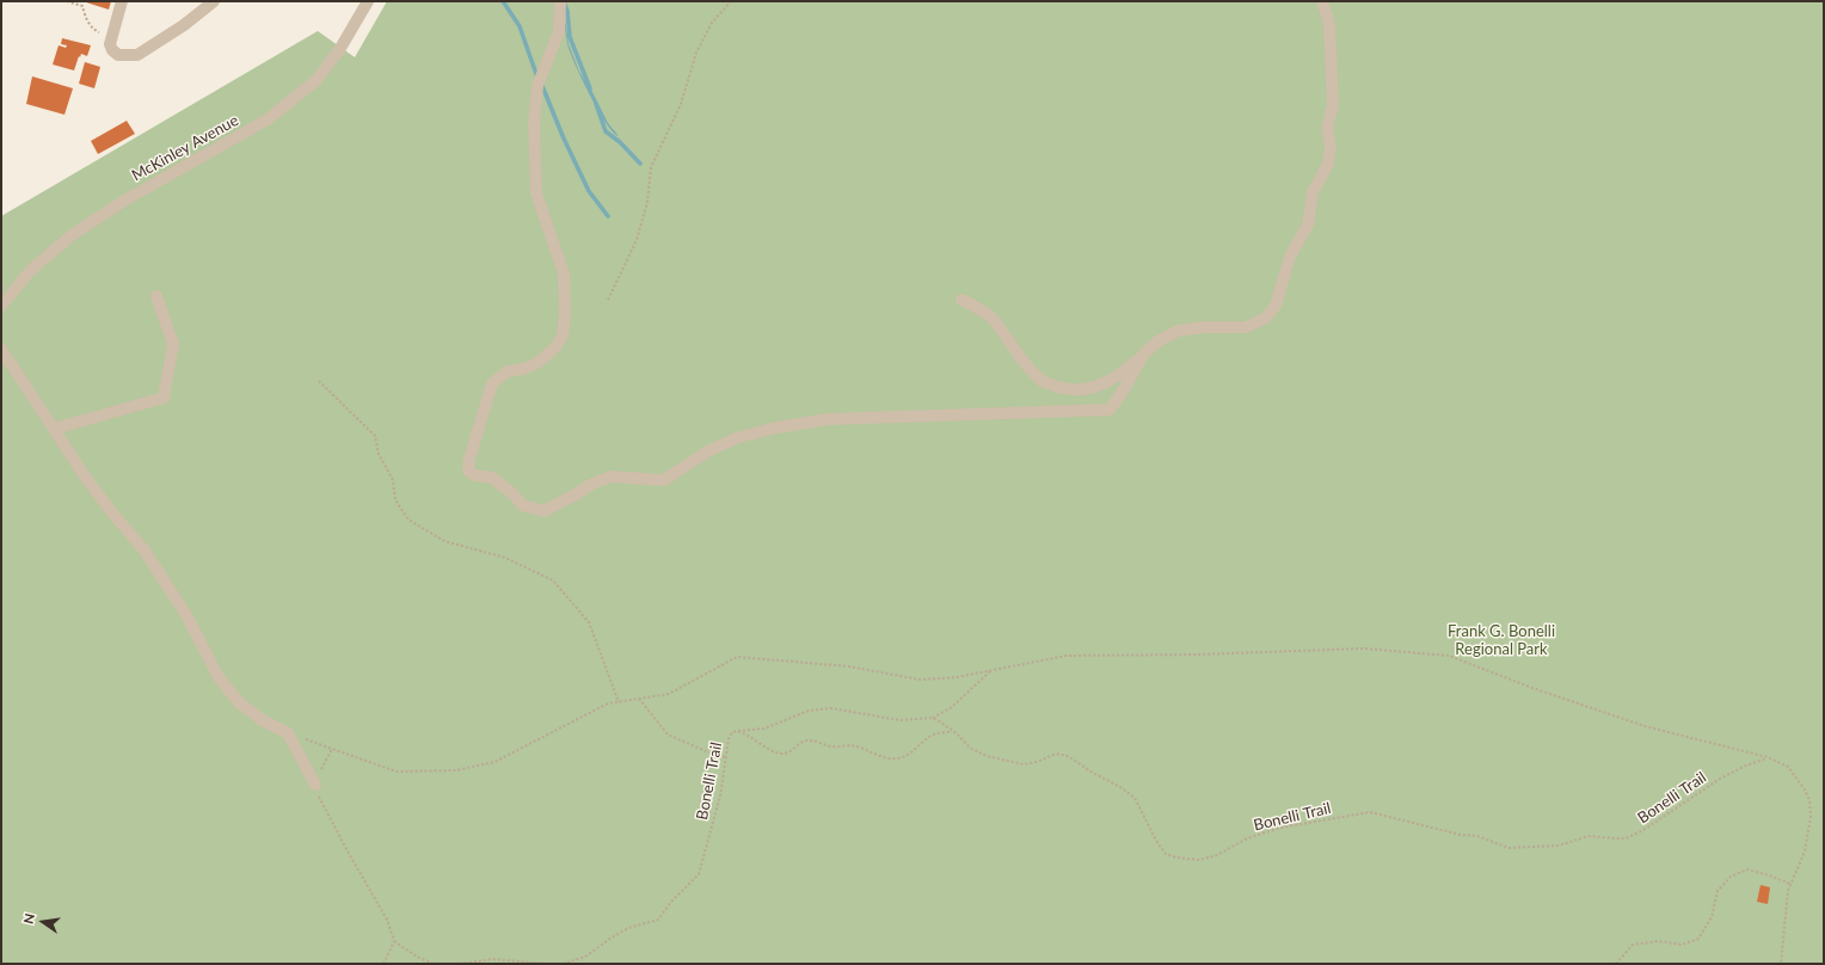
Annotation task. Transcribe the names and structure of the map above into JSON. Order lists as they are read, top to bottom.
{
  "streets": {
    "lane": ["McKinley Avenue"],
    "path": ["Bonelli Trail"]
  },
  "parks": ["Frank G. Bonelli Regional Park"],
  "north": "left"
}
